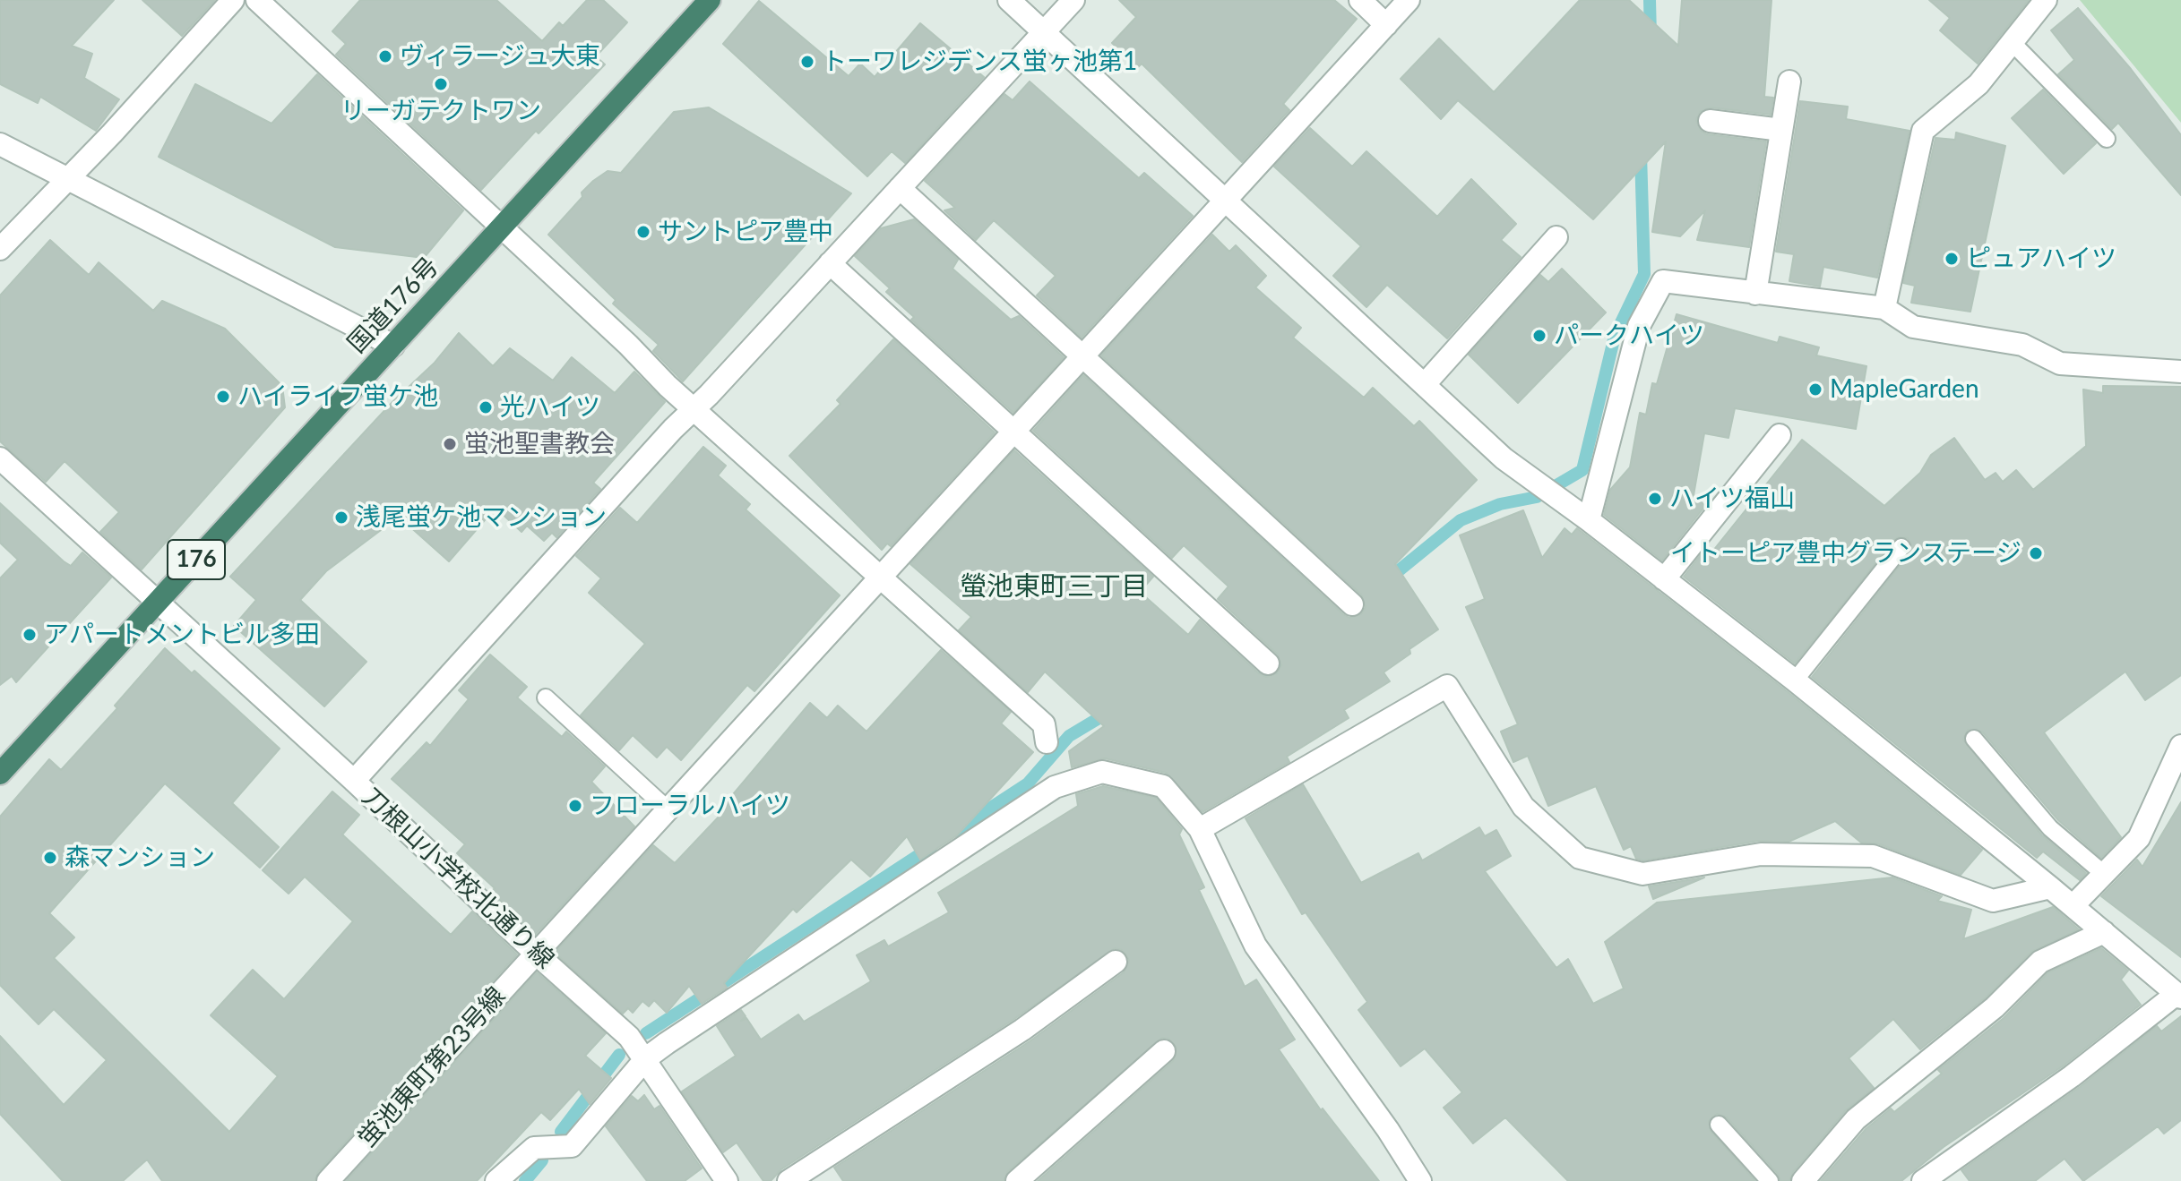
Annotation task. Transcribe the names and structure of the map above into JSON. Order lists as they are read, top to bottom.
{
  "streets": {
    "highway": ["国道176号", "176"],
    "street": ["刀根山小学校北通り線", "蛍池東町第23号線"]
  },
  "crossings": [
    ["国道176号", "刀根山小学校北通り線"],
    ["刀根山小学校北通り線", "蛍池東町第23号線"]
  ],
  "districts": ["螢池東町三丁目"],
  "places": [
    "ヴィラージュ大東",
    "トーワレジデンス蛍ヶ池第1",
    "リーガテクトワン",
    "サントピア豊中",
    "ピュアハイツ",
    "パークハイツ",
    "MapleGarden",
    "ハイライフ蛍ケ池",
    "光ハイツ",
    "蛍池聖書教会",
    "ハイツ福山",
    "浅尾蛍ケ池マンション",
    "イトーピア豊中グランステージ",
    "アパートメントビル多田",
    "フローラルハイツ",
    "森マンション"
  ]
}
